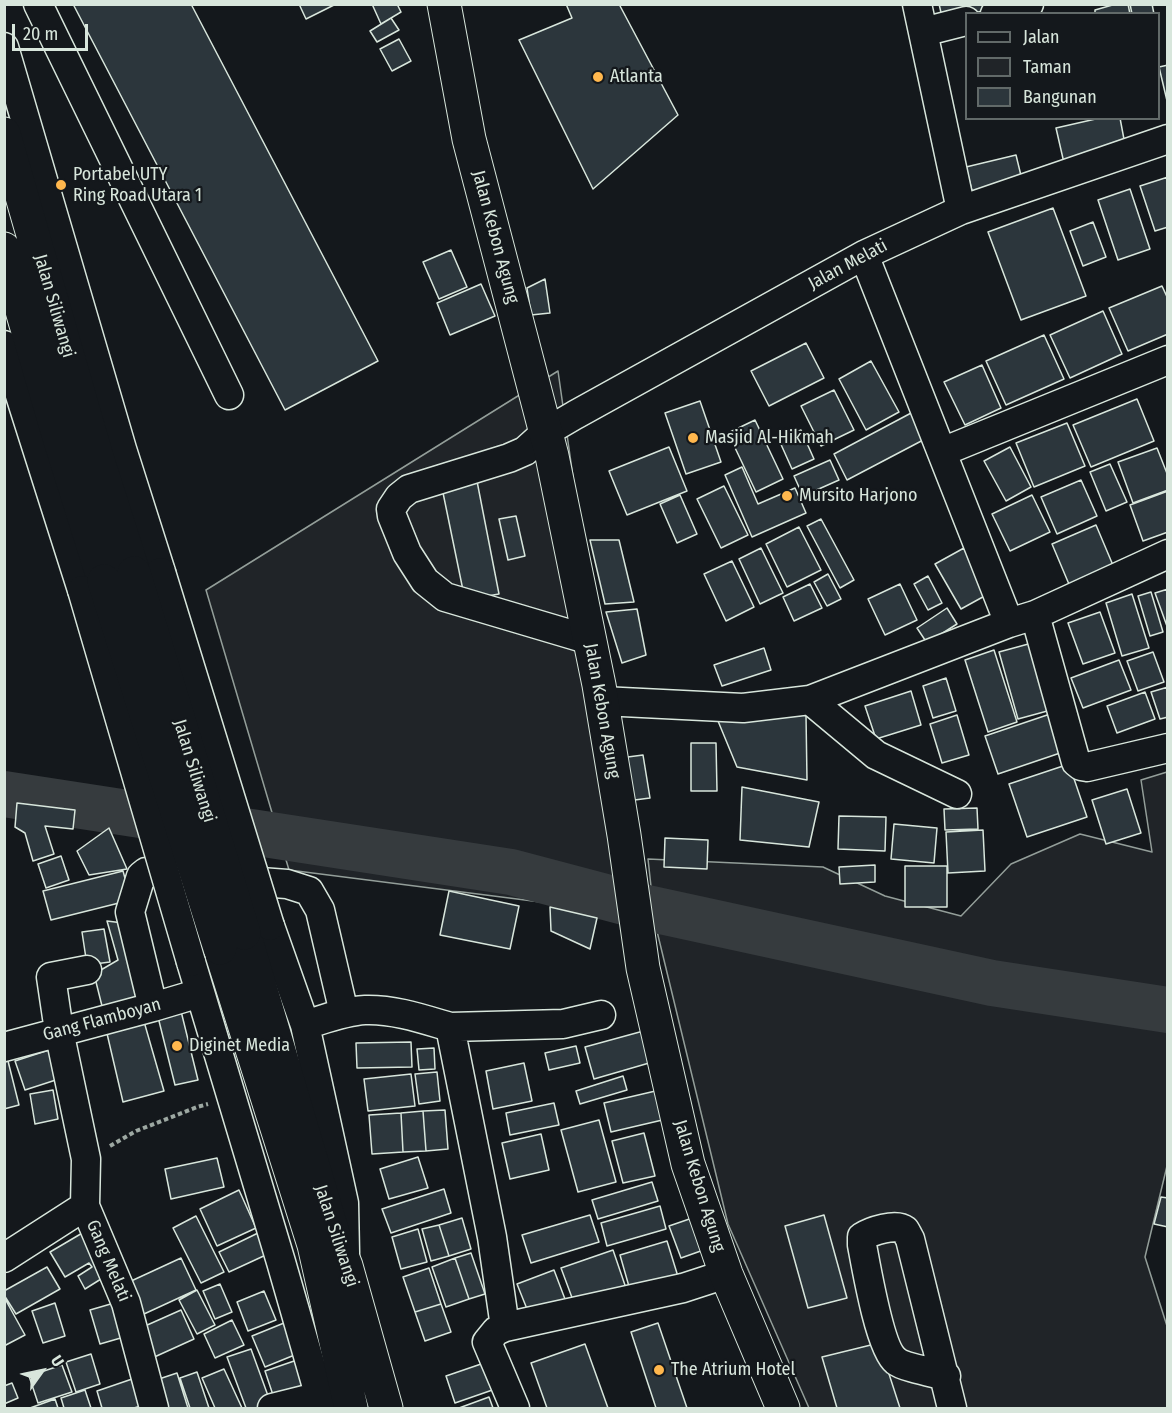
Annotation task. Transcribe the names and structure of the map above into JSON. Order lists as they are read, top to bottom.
{
  "streets": {
    "main road": ["Jalan Kebon Agung", "Jalan Siliwangi"],
    "street": ["Jalan Melati", "Gang Flamboyan", "Gang Melati"]
  },
  "crossings": [
    ["Jalan Kebon Agung", "Jalan Melati"]
  ],
  "places": [
    "Atlanta",
    "Portabel UTY Ring Road Utara 1",
    "Masjid Al-Hikmah",
    "Mursito Harjono",
    "Diginet Media",
    "The Atrium Hotel"
  ],
  "legend": ["Jalan", "Taman", "Bangunan"],
  "scale_bar": "20 m",
  "north": "top right"
}
